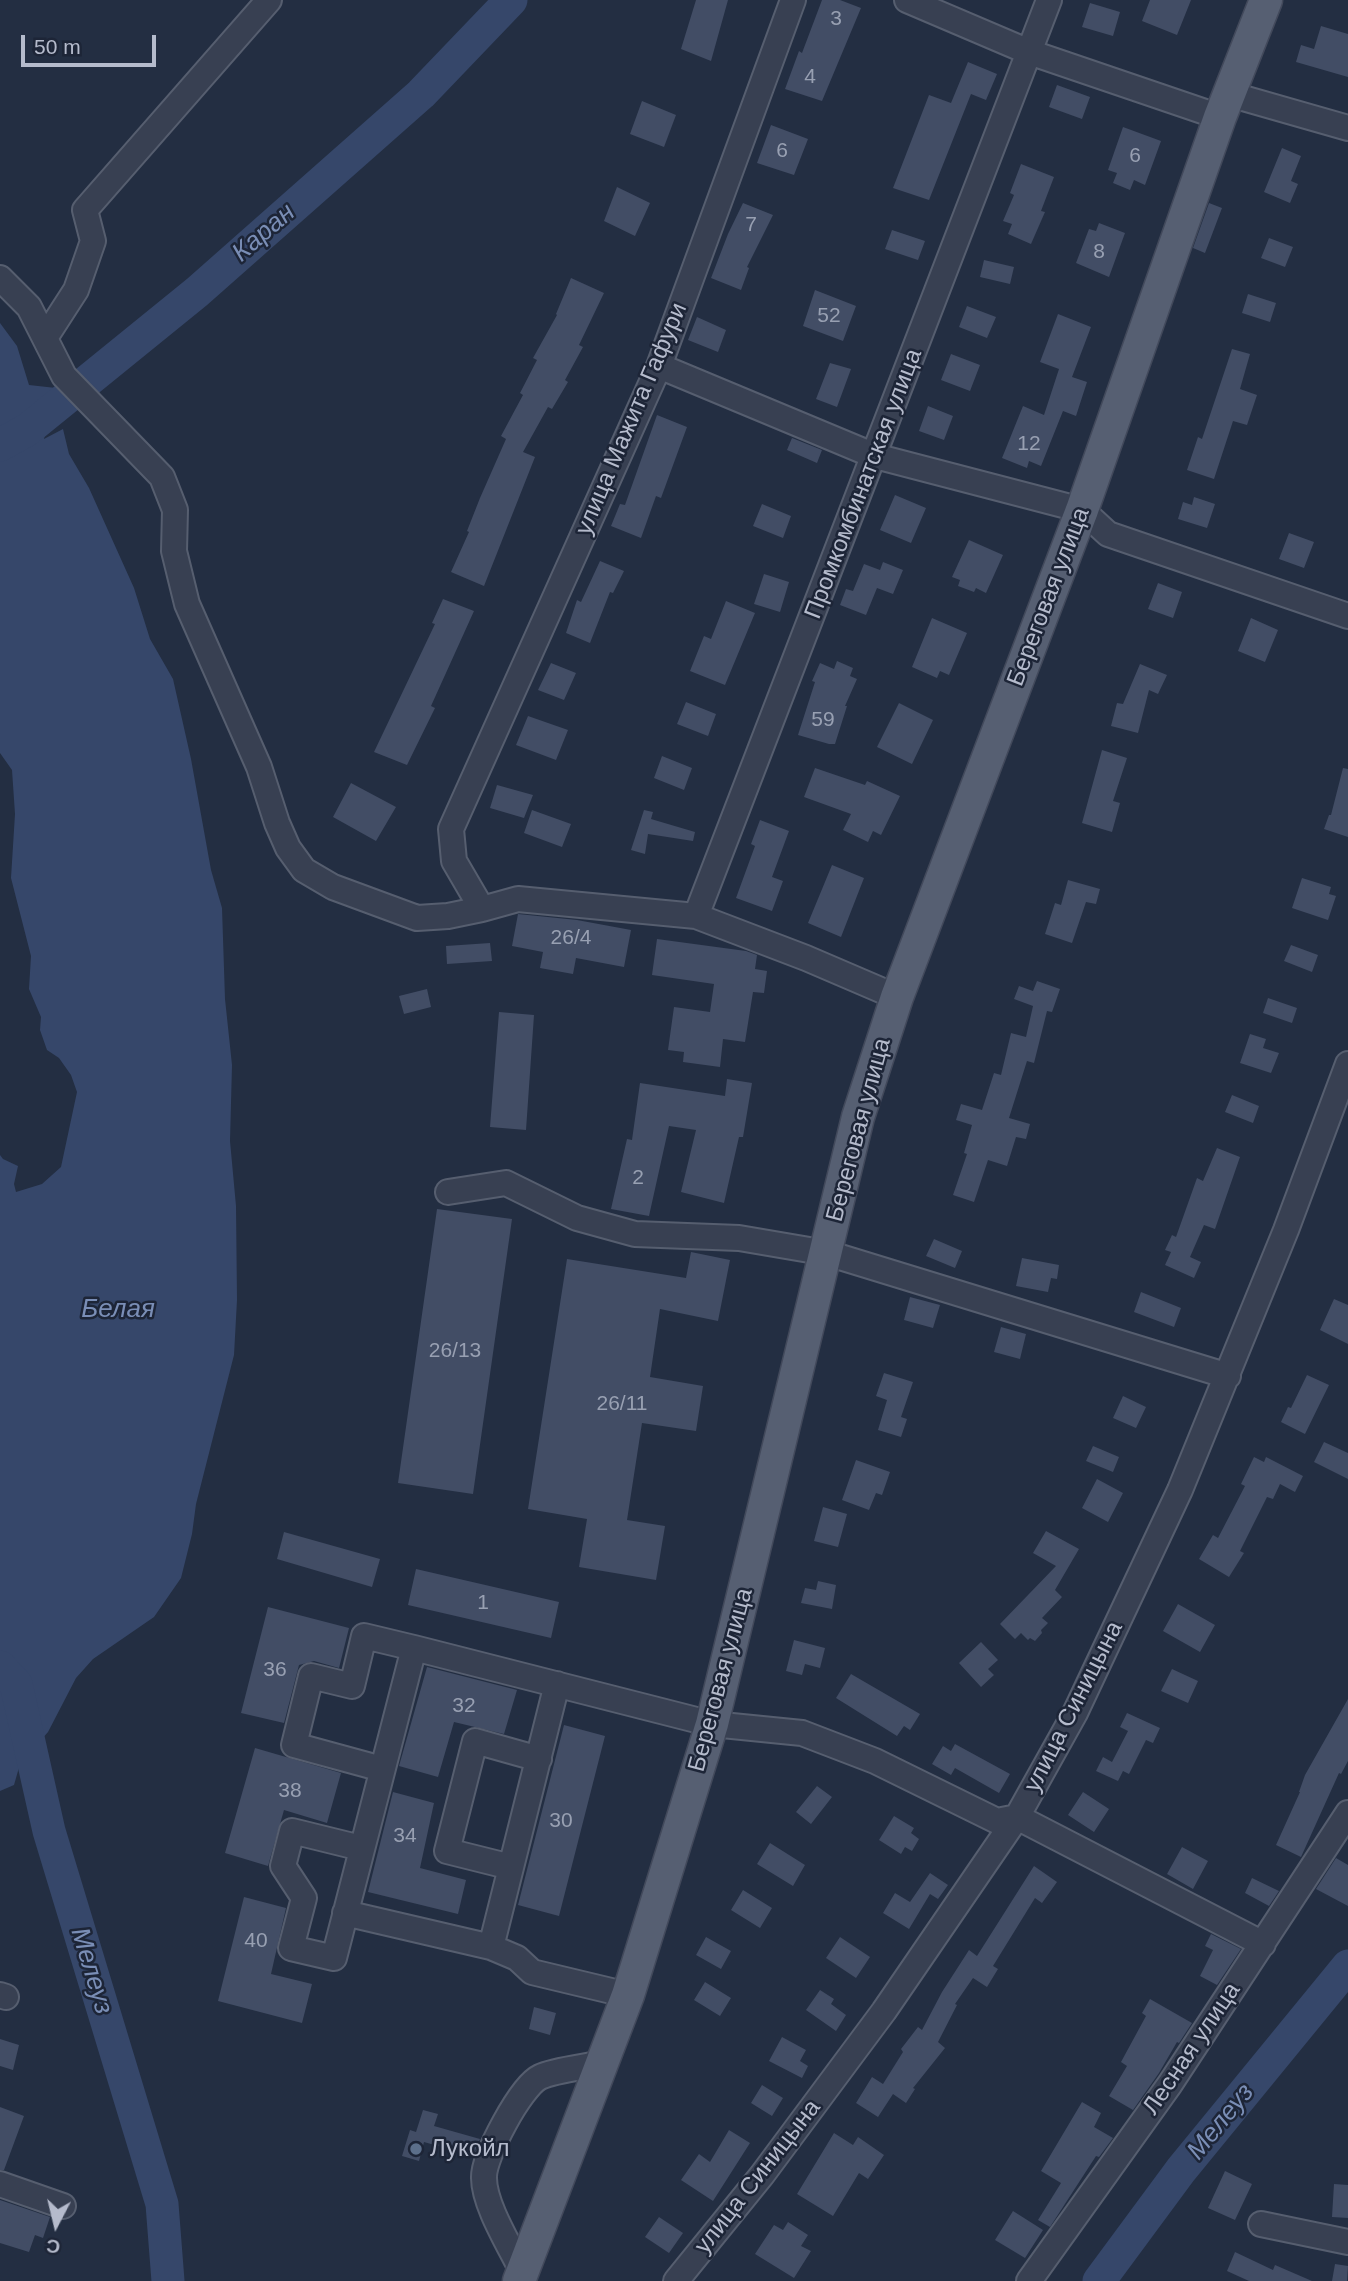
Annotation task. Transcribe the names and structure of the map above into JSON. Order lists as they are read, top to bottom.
{
  "streets": {
    "main road": ["Береговая улица"],
    "street": [
      "улица Мажита Гафури",
      "Промкомбинатская улица",
      "улица Синицына",
      "Лесная улица"
    ]
  },
  "water": ["Каран", "Белая", "Мелеуз"],
  "places": ["Лукойл"],
  "house_numbers": [
    "3",
    "4",
    "6",
    "6",
    "7",
    "8",
    "52",
    "12",
    "59",
    "26/4",
    "2",
    "26/13",
    "26/11",
    "1",
    "36",
    "32",
    "38",
    "30",
    "34",
    "40"
  ],
  "scale_bar": "50 m",
  "north": "bottom"
}
